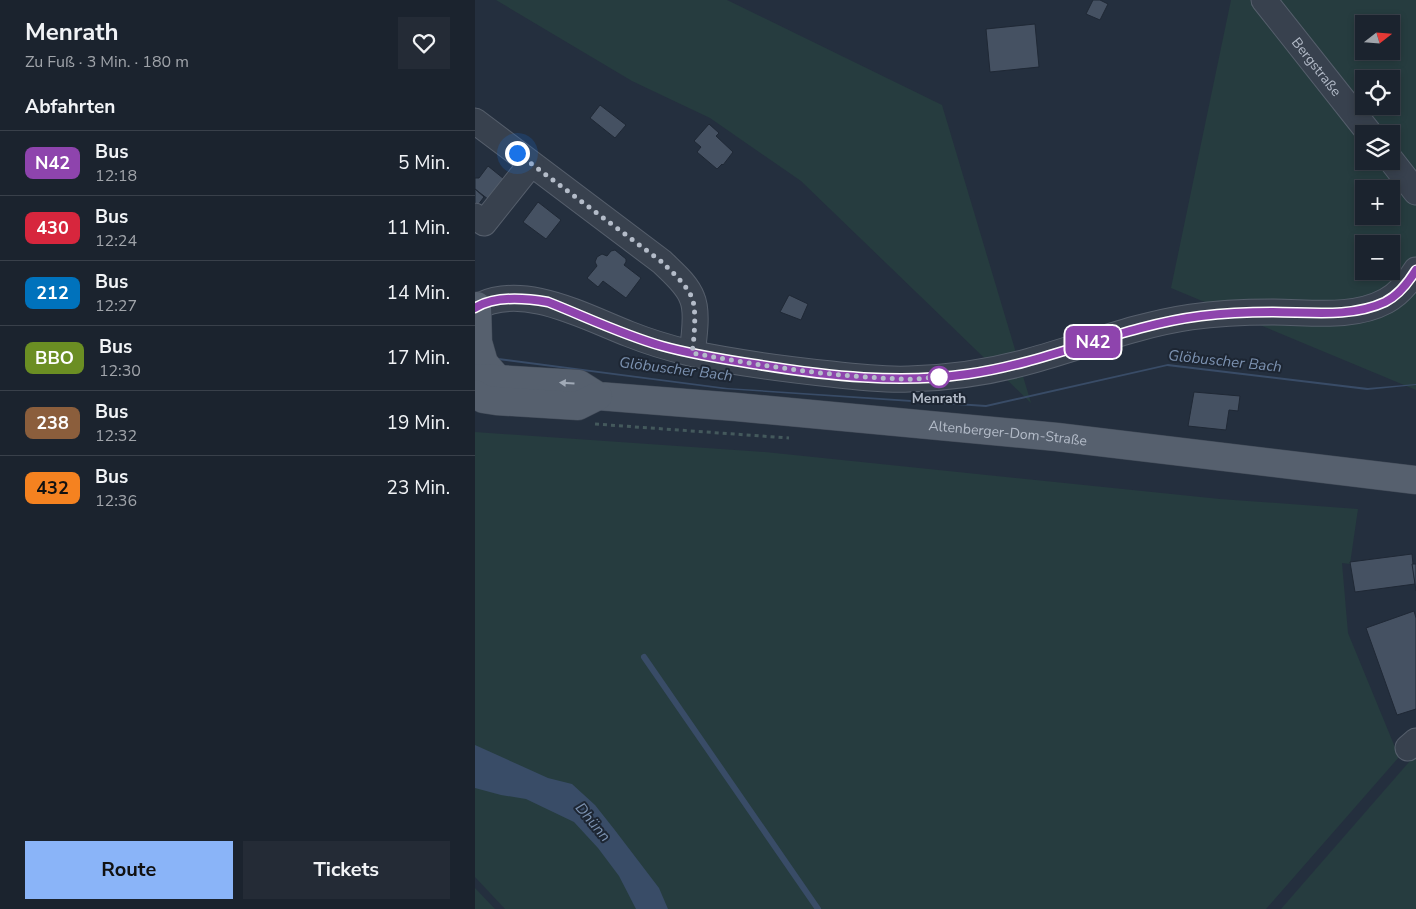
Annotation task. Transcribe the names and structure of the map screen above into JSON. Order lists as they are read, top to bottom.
{
  "streets": {
    "main road": ["Altenberger-Dom-Straße"],
    "street": ["Bergstraße"]
  },
  "water": ["Glöbuscher Bach", "Dhünn"],
  "places": ["Menrath"],
  "lines": ["bus line N42"],
  "north": "right",
  "page": {
    "heading": [
      ["Menrath", "Zu Fuß · 3 Min. · 180 m"],
      "Abfahrten"
    ],
    "on_map": "N42",
    "map_buttons": ["+", "−"],
    "list": [
      {
        "mark": "N42",
        "name": "Bus",
        "note": "12:18",
        "value": "5 Min."
      },
      {
        "mark": "430",
        "name": "Bus",
        "note": "12:24",
        "value": "11 Min."
      },
      {
        "mark": "212",
        "name": "Bus",
        "note": "12:27",
        "value": "14 Min."
      },
      {
        "mark": "BBO",
        "name": "Bus",
        "note": "12:30",
        "value": "17 Min."
      },
      {
        "mark": "238",
        "name": "Bus",
        "note": "12:32",
        "value": "19 Min."
      },
      {
        "mark": "432",
        "name": "Bus",
        "note": "12:36",
        "value": "23 Min."
      }
    ],
    "buttons": ["Route", "Tickets"]
  }
}
